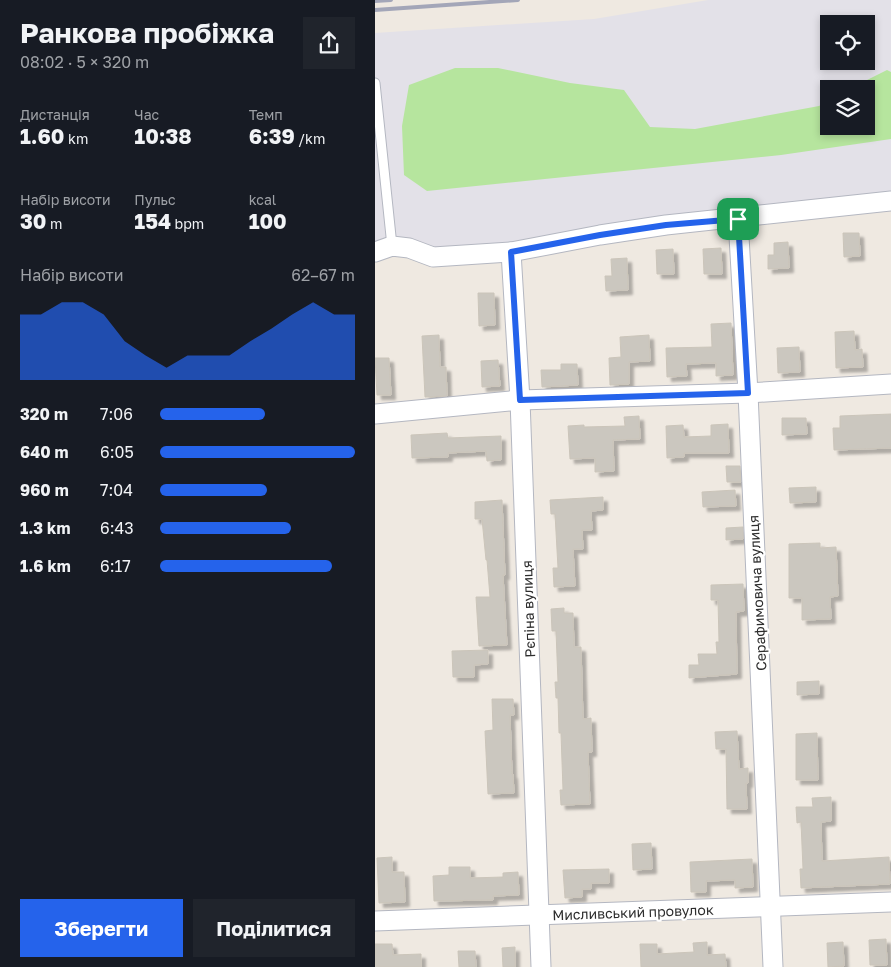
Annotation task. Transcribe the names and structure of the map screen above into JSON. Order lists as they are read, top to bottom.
{
  "streets": {
    "street": ["Серафимовича вулиця", "Рєпіна вулиця", "Мисливський провулок"]
  },
  "crossings": [
    ["Серафимовича вулиця", "Мисливський провулок"],
    ["Рєпіна вулиця", "Мисливський провулок"]
  ],
  "page": {
    "heading": ["Ранкова пробіжка", "08:02 · 5 × 320 m"],
    "stats": [
      ["Дистанція", "1.60 km"],
      ["Час", "10:38"],
      ["Темп", "6:39 /km"],
      ["Набір висоти", "30 m"],
      ["Пульс", "154 bpm"],
      ["kcal", "100"]
    ],
    "chart": ["Набір висоти", "62–67 m"],
    "list": [
      {
        "name": "320 m",
        "note": "7:06"
      },
      {
        "name": "640 m",
        "note": "6:05"
      },
      {
        "name": "960 m",
        "note": "7:04"
      },
      {
        "name": "1.3 km",
        "note": "6:43"
      },
      {
        "name": "1.6 km",
        "note": "6:17"
      }
    ],
    "buttons": ["Зберегти", "Поділитися"]
  }
}
